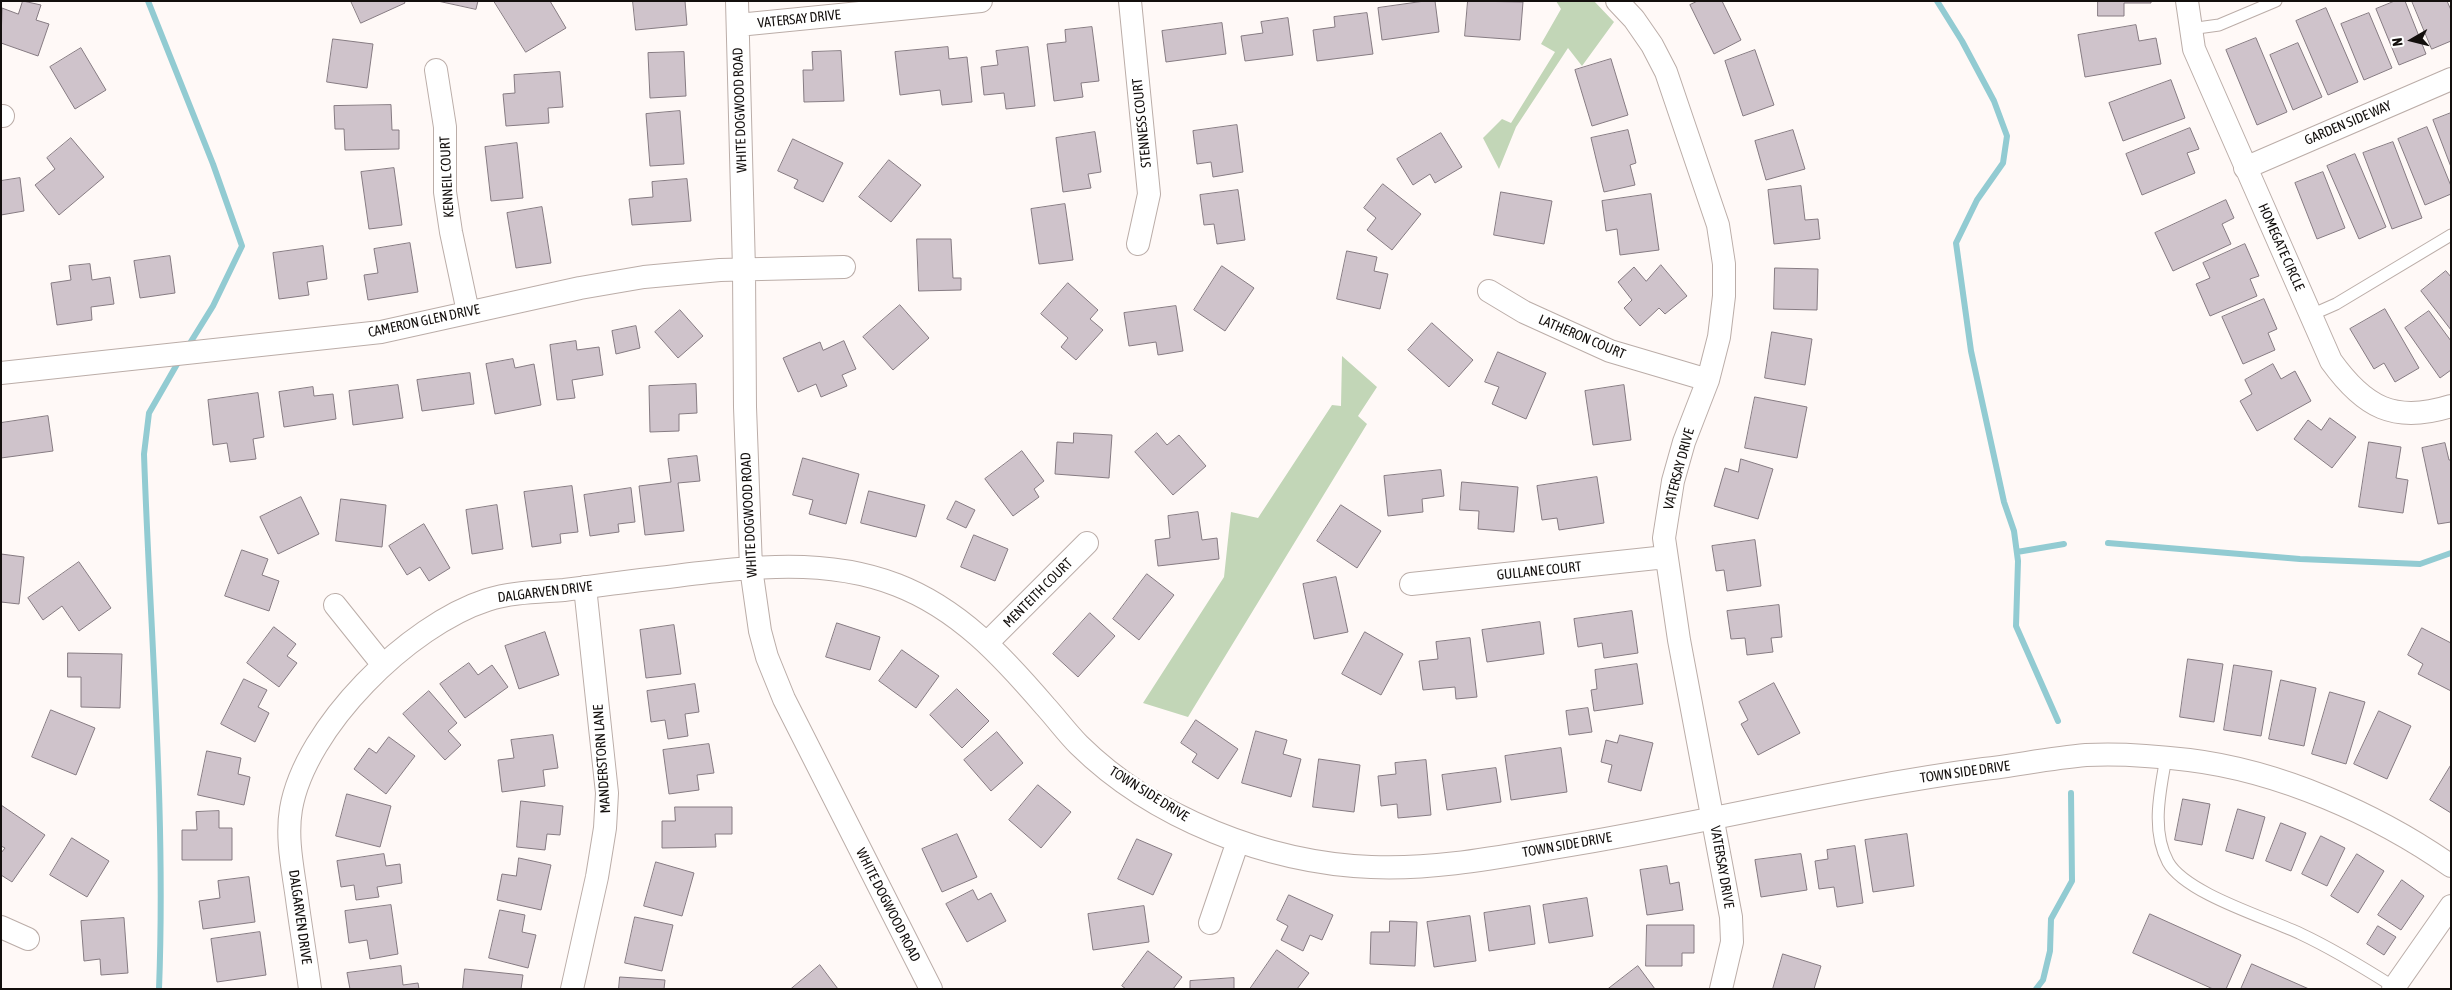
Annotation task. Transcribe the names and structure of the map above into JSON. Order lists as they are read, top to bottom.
{
  "streets": {
    "street": [
      "VATERSAY DRIVE",
      "WHITE DOGWOOD ROAD",
      "STENNESS COURT",
      "GARDEN SIDE WAY",
      "KENNEIL COURT",
      "HOMEGATE CIRCLE",
      "CAMERON GLEN DRIVE",
      "LATHERON COURT",
      "GULLANE COURT",
      "DALGARVEN DRIVE",
      "MENTEITH COURT",
      "MANDERSTORN LANE",
      "TOWN SIDE DRIVE"
    ]
  },
  "crossings": [
    ["VATERSAY DRIVE", "WHITE DOGWOOD ROAD"],
    ["VATERSAY DRIVE", "LATHERON COURT"],
    ["VATERSAY DRIVE", "GULLANE COURT"],
    ["VATERSAY DRIVE", "TOWN SIDE DRIVE"],
    ["WHITE DOGWOOD ROAD", "CAMERON GLEN DRIVE"],
    ["WHITE DOGWOOD ROAD", "DALGARVEN DRIVE"],
    ["WHITE DOGWOOD ROAD", "TOWN SIDE DRIVE"],
    ["GARDEN SIDE WAY", "HOMEGATE CIRCLE"],
    ["KENNEIL COURT", "CAMERON GLEN DRIVE"],
    ["DALGARVEN DRIVE", "MANDERSTORN LANE"],
    ["DALGARVEN DRIVE", "TOWN SIDE DRIVE"],
    ["MENTEITH COURT", "TOWN SIDE DRIVE"]
  ],
  "north": "left"
}
